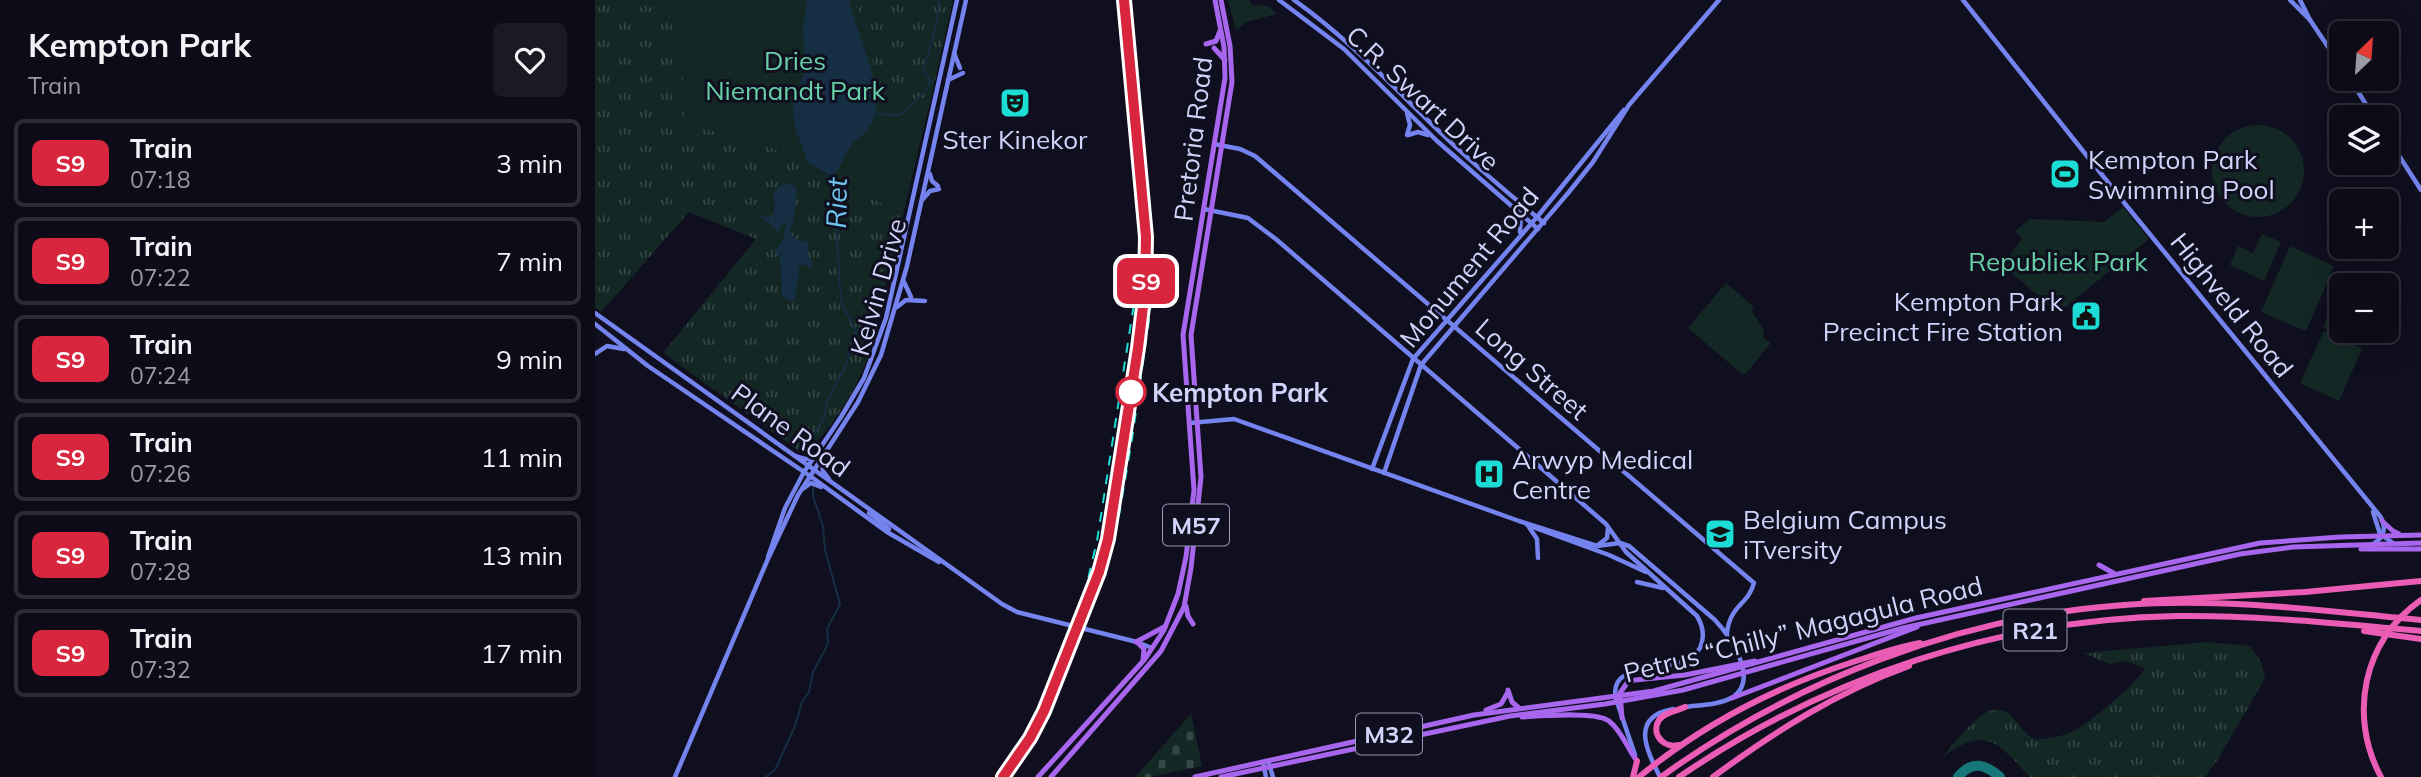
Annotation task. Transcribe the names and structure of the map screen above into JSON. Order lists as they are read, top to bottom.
{
  "streets": {
    "highway": ["R21"],
    "main road": [
      "C.R. Swart Drive",
      "Pretoria Road",
      "Monument Road",
      "Kelvin Drive",
      "Highveld Road",
      "Long Street",
      "Plane Road",
      "M57",
      "Petrus “Chilly” Magagula Road",
      "M32"
    ]
  },
  "crossings": [
    ["C.R. Swart Drive", "Monument Road"],
    ["Pretoria Road", "Long Street"],
    ["Pretoria Road", "Plane Road"],
    ["Monument Road", "Long Street"],
    ["Kelvin Drive", "Plane Road"],
    ["Highveld Road", "Petrus “Chilly” Magagula Road"]
  ],
  "water": ["Riet"],
  "parks": ["Dries Niemandt Park", "Republiek Park"],
  "places": {
    "theatre": ["Ster Kinekor"],
    "sports": ["Kempton Park Swimming Pool"],
    "public building": ["Kempton Park Precinct Fire Station"],
    "other": ["Kempton Park"],
    "hospital": ["Arwyp Medical Centre"],
    "school or university": ["Belgium Campus iTversity"]
  },
  "north": "top right",
  "page": {
    "heading": ["Kempton Park", "Train"],
    "on_map": "S9",
    "map_buttons": ["+", "−"],
    "list": [
      {
        "mark": "S9",
        "name": "Train",
        "note": "07:18",
        "value": "3 min"
      },
      {
        "mark": "S9",
        "name": "Train",
        "note": "07:22",
        "value": "7 min"
      },
      {
        "mark": "S9",
        "name": "Train",
        "note": "07:24",
        "value": "9 min"
      },
      {
        "mark": "S9",
        "name": "Train",
        "note": "07:26",
        "value": "11 min"
      },
      {
        "mark": "S9",
        "name": "Train",
        "note": "07:28",
        "value": "13 min"
      },
      {
        "mark": "S9",
        "name": "Train",
        "note": "07:32",
        "value": "17 min"
      }
    ]
  }
}
